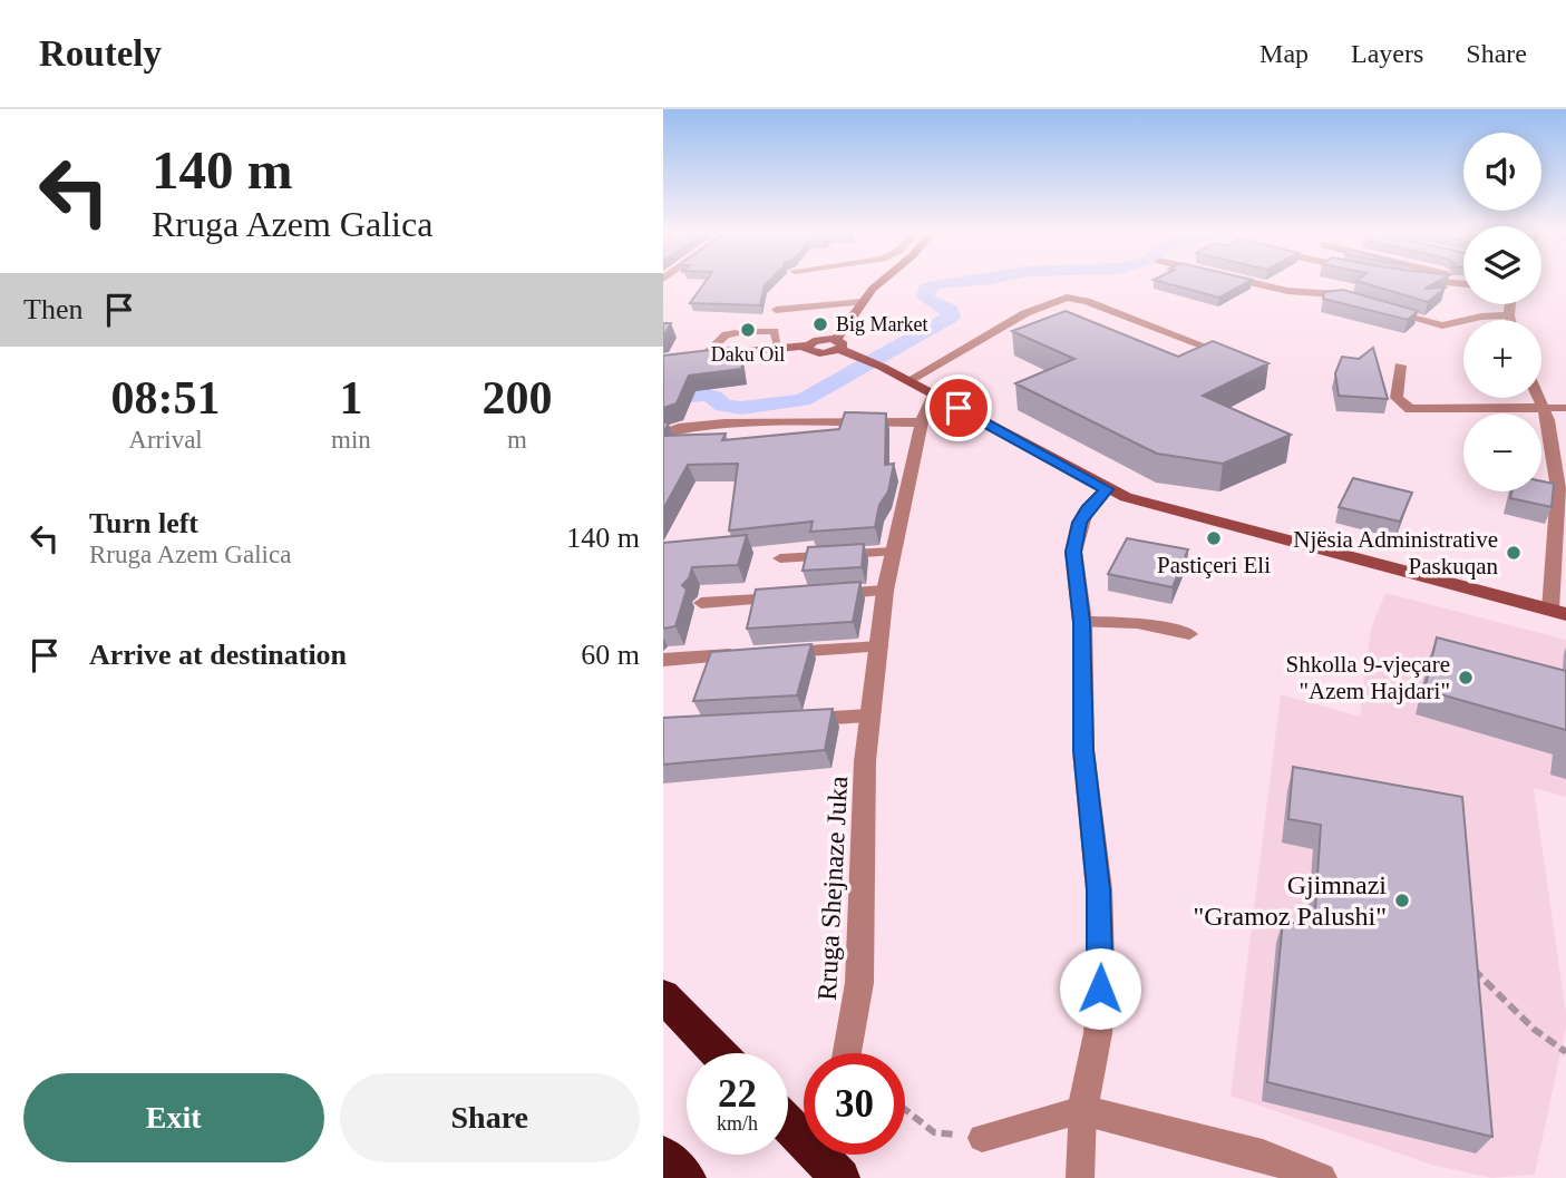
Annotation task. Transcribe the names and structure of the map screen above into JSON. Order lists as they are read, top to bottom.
{
  "streets": {
    "street": ["Rruga Shejnaze Juka"]
  },
  "places": [
    "Big Market",
    "Daku Oil",
    "Pastiçeri Eli",
    "Njësia Administrative Paskuqan",
    "Shkolla 9-vjeçare \"Azem Hajdari\"",
    "Gjimnazi \"Gramoz Palushi\""
  ],
  "page": {
    "header": "Routely",
    "nav": ["Map", "Layers", "Share"],
    "turn": ["140 m", "Rruga Azem Galica"],
    "map_buttons": ["+", "−"],
    "then": "Then",
    "eta": [
      "08:51",
      "Arrival",
      "1",
      "min",
      "200",
      "m"
    ],
    "list": [
      {
        "name": "Turn left",
        "note": "Rruga Azem Galica",
        "value": "140 m"
      },
      {
        "name": "Arrive at destination",
        "value": "60 m"
      }
    ],
    "speed": "22 km/h",
    "limit": "30",
    "buttons": ["Exit", "Share"]
  }
}
